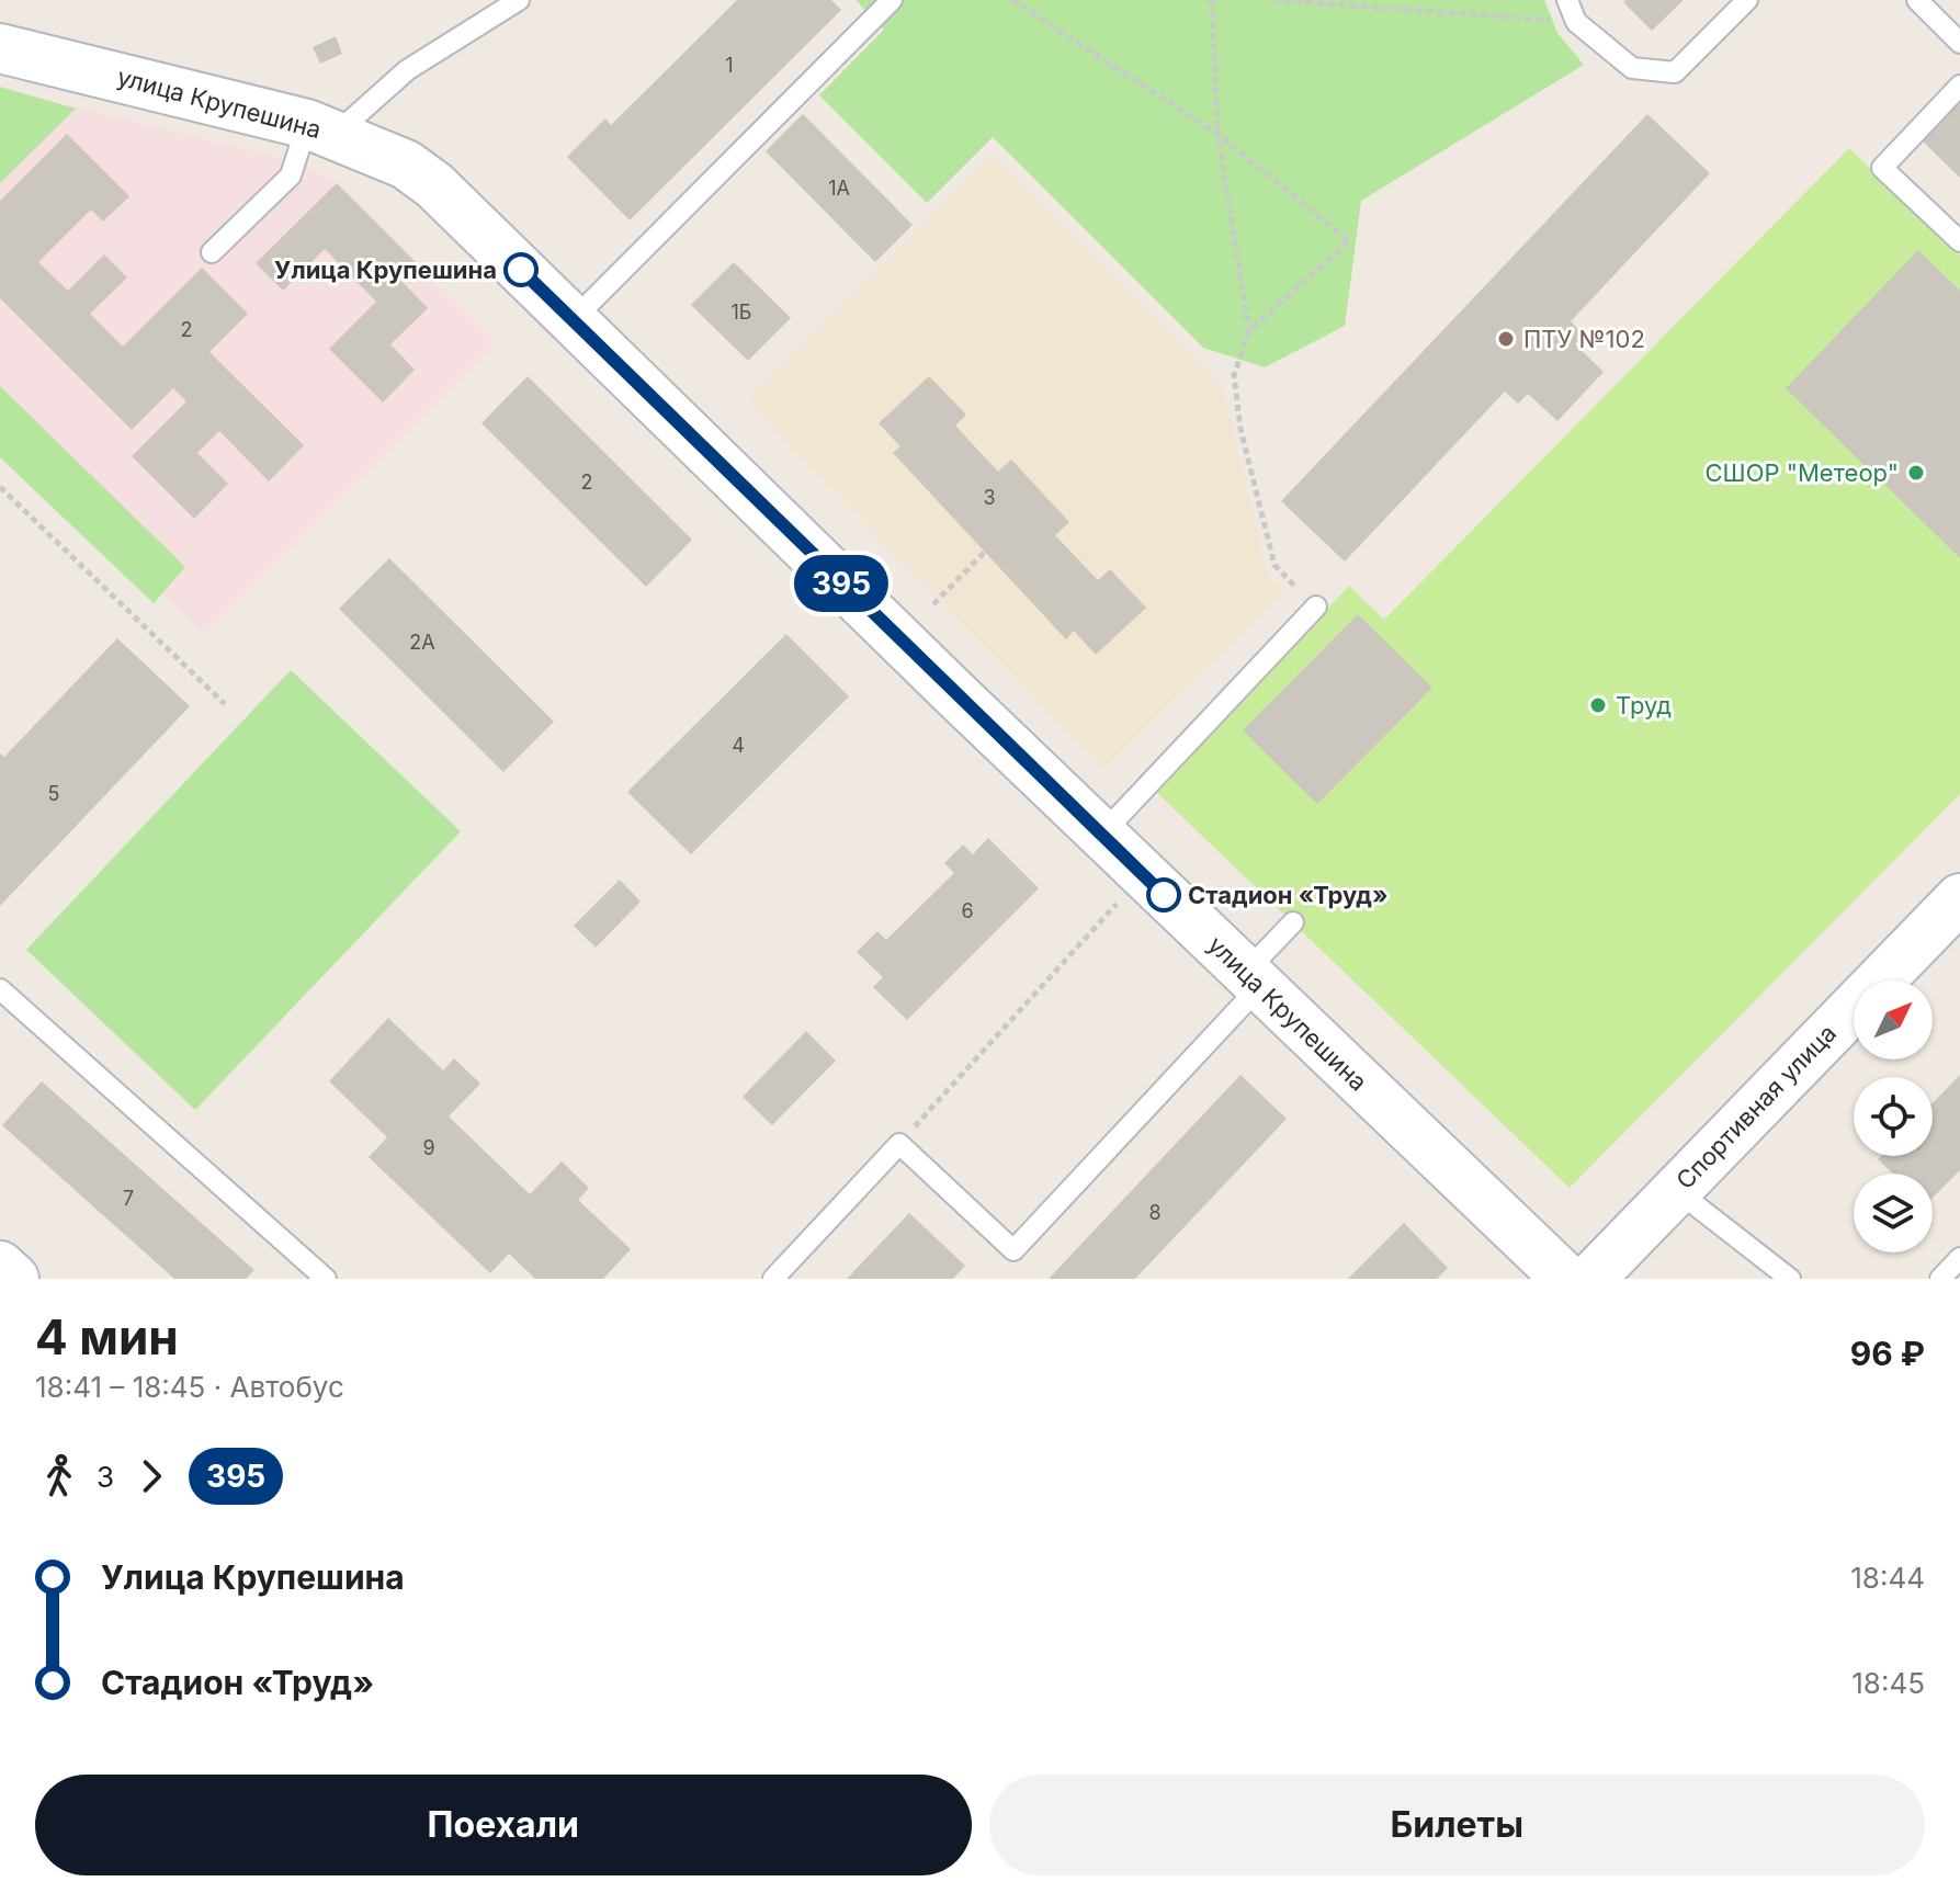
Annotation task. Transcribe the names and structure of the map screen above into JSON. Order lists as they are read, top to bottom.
{
  "streets": {
    "main road": ["улица Крупешина", "Спортивная улица"]
  },
  "places": [
    "Улица Крупешина",
    "ПТУ №102",
    "СШОР \"Метеор\"",
    "Труд",
    "Стадион «Труд»"
  ],
  "lines": ["bus line 395"],
  "house_numbers": [
    "1",
    "1А",
    "1Б",
    "2",
    "2",
    "3",
    "2А",
    "4",
    "5",
    "6",
    "9",
    "7",
    "8"
  ],
  "north": "top right",
  "page": {
    "on_map": "395",
    "heading": ["4 мин", "18:41 – 18:45 · Автобус", "96 ₽"],
    "legs": ["3", "395"],
    "list": [
      {
        "name": "Улица Крупешина",
        "value": "18:44"
      },
      {
        "name": "Стадион «Труд»",
        "value": "18:45"
      }
    ],
    "buttons": ["Поехали", "Билеты"]
  }
}
